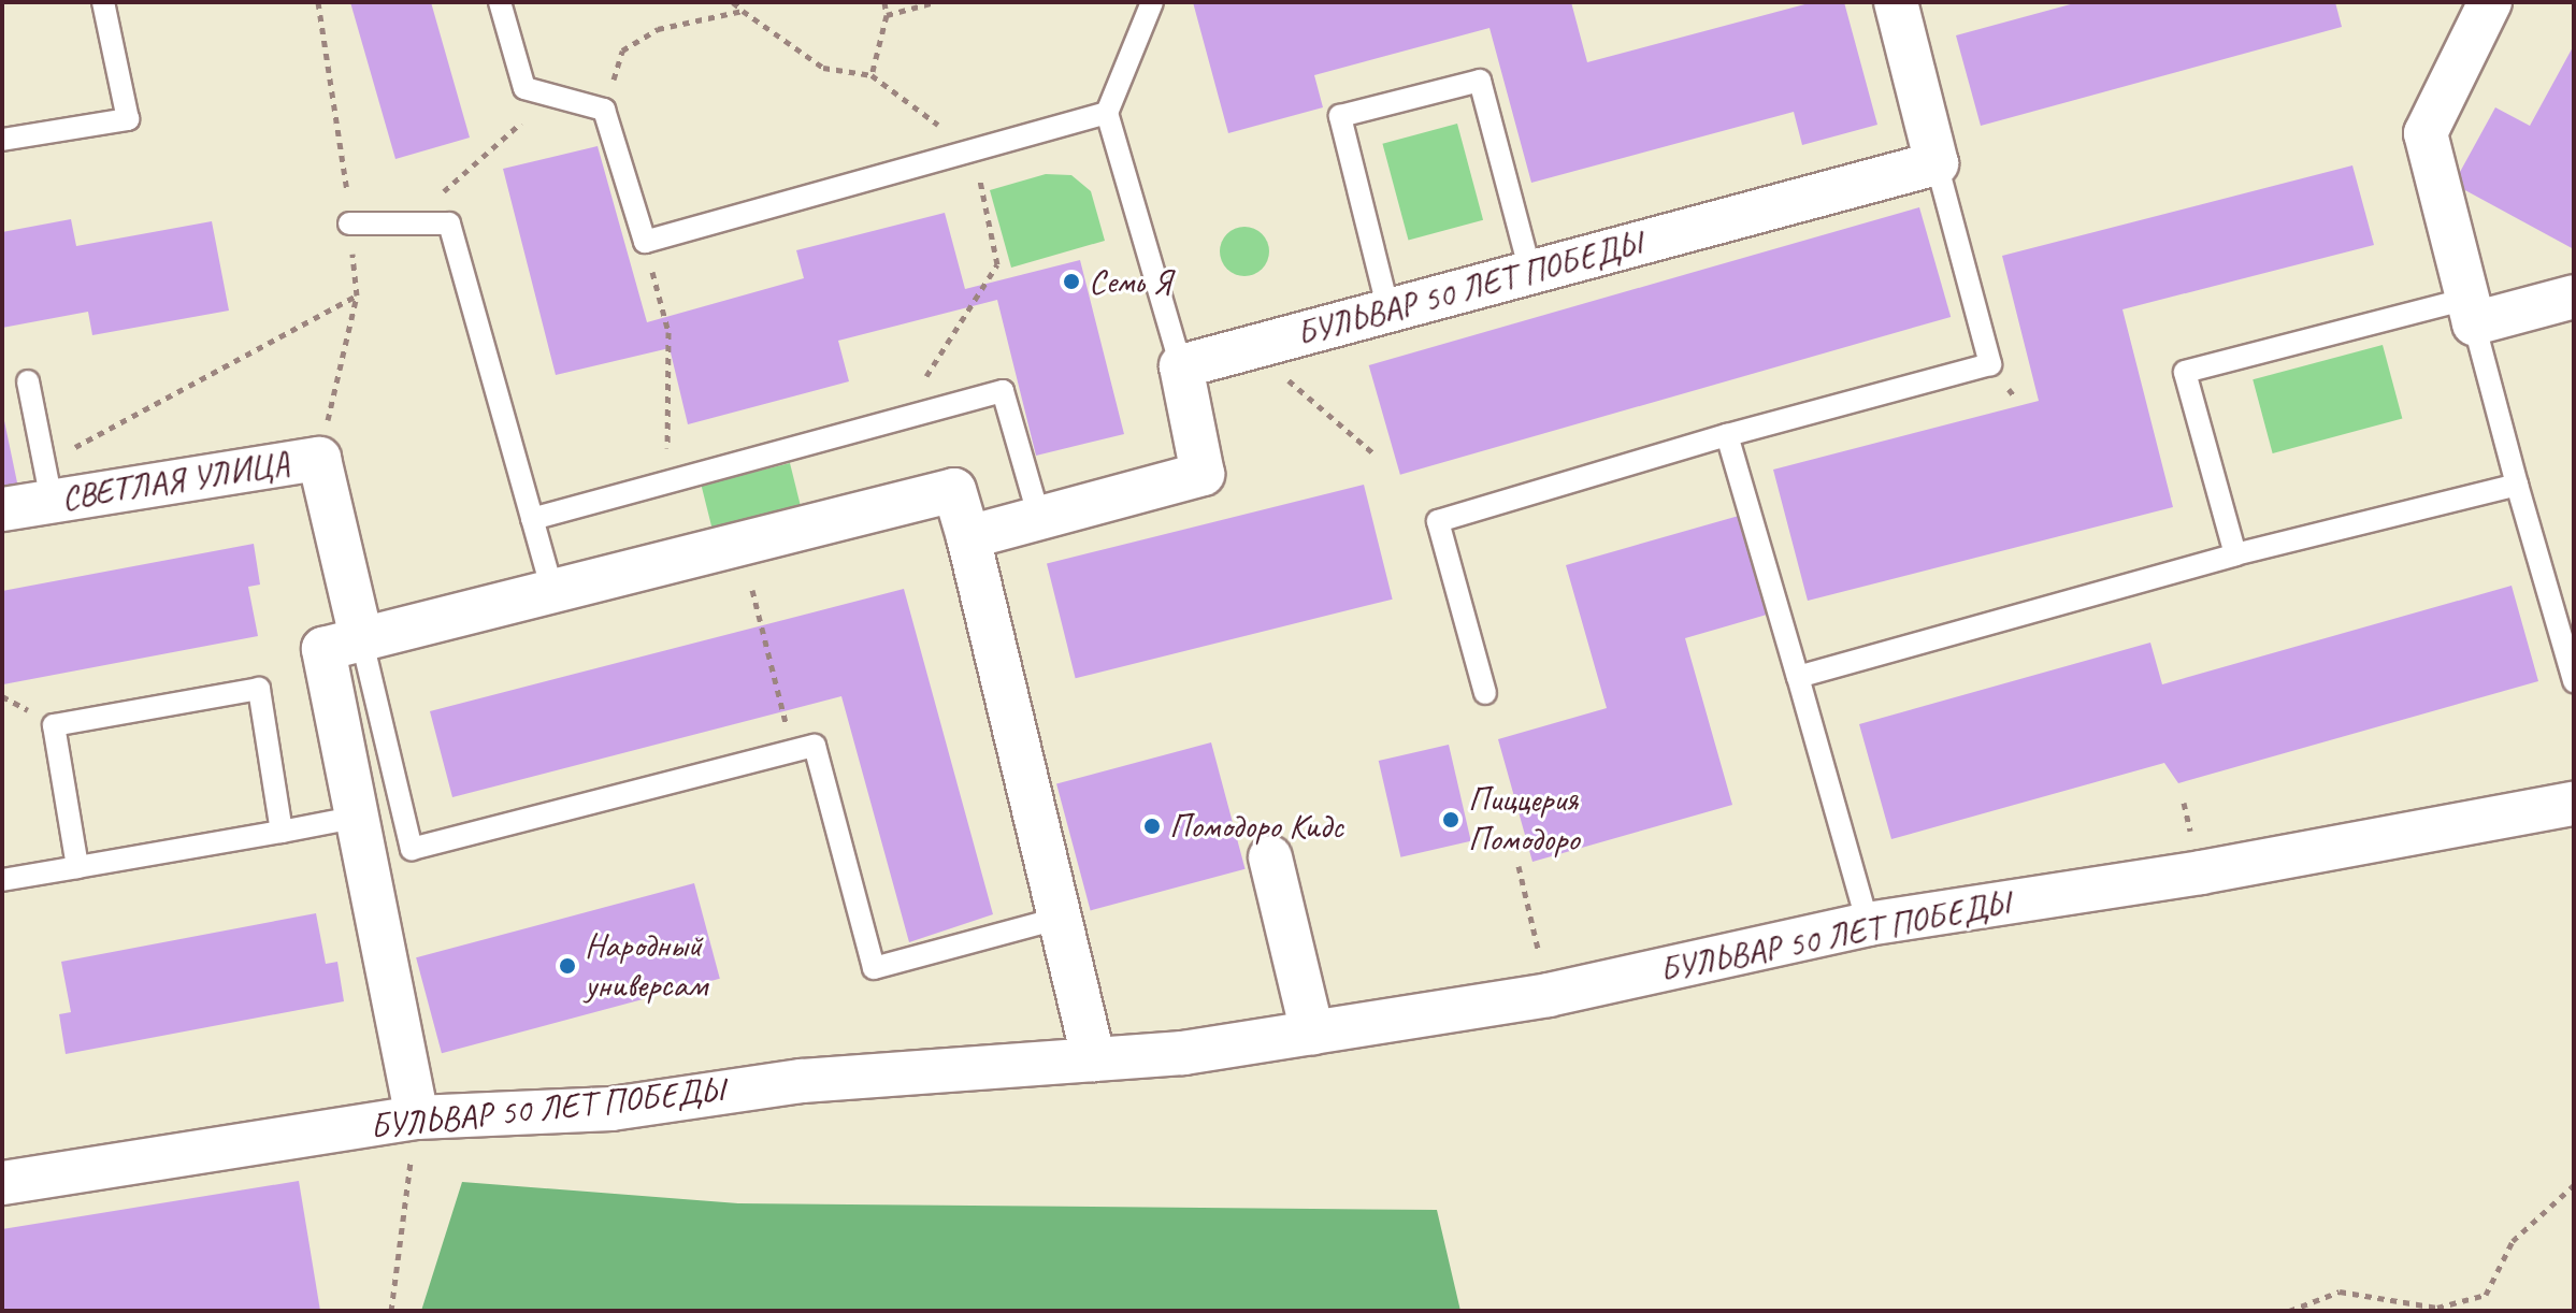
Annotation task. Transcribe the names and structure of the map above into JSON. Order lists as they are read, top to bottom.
{
  "streets": {
    "street": ["БУЛЬВАР 50 ЛЕТ ПОБЕДЫ", "СВЕТЛАЯ УЛИЦА"]
  },
  "places": [
    "Семь Я",
    "Пиццерия Помодоро",
    "Помодоро Кидс",
    "Народный универсам"
  ]
}
